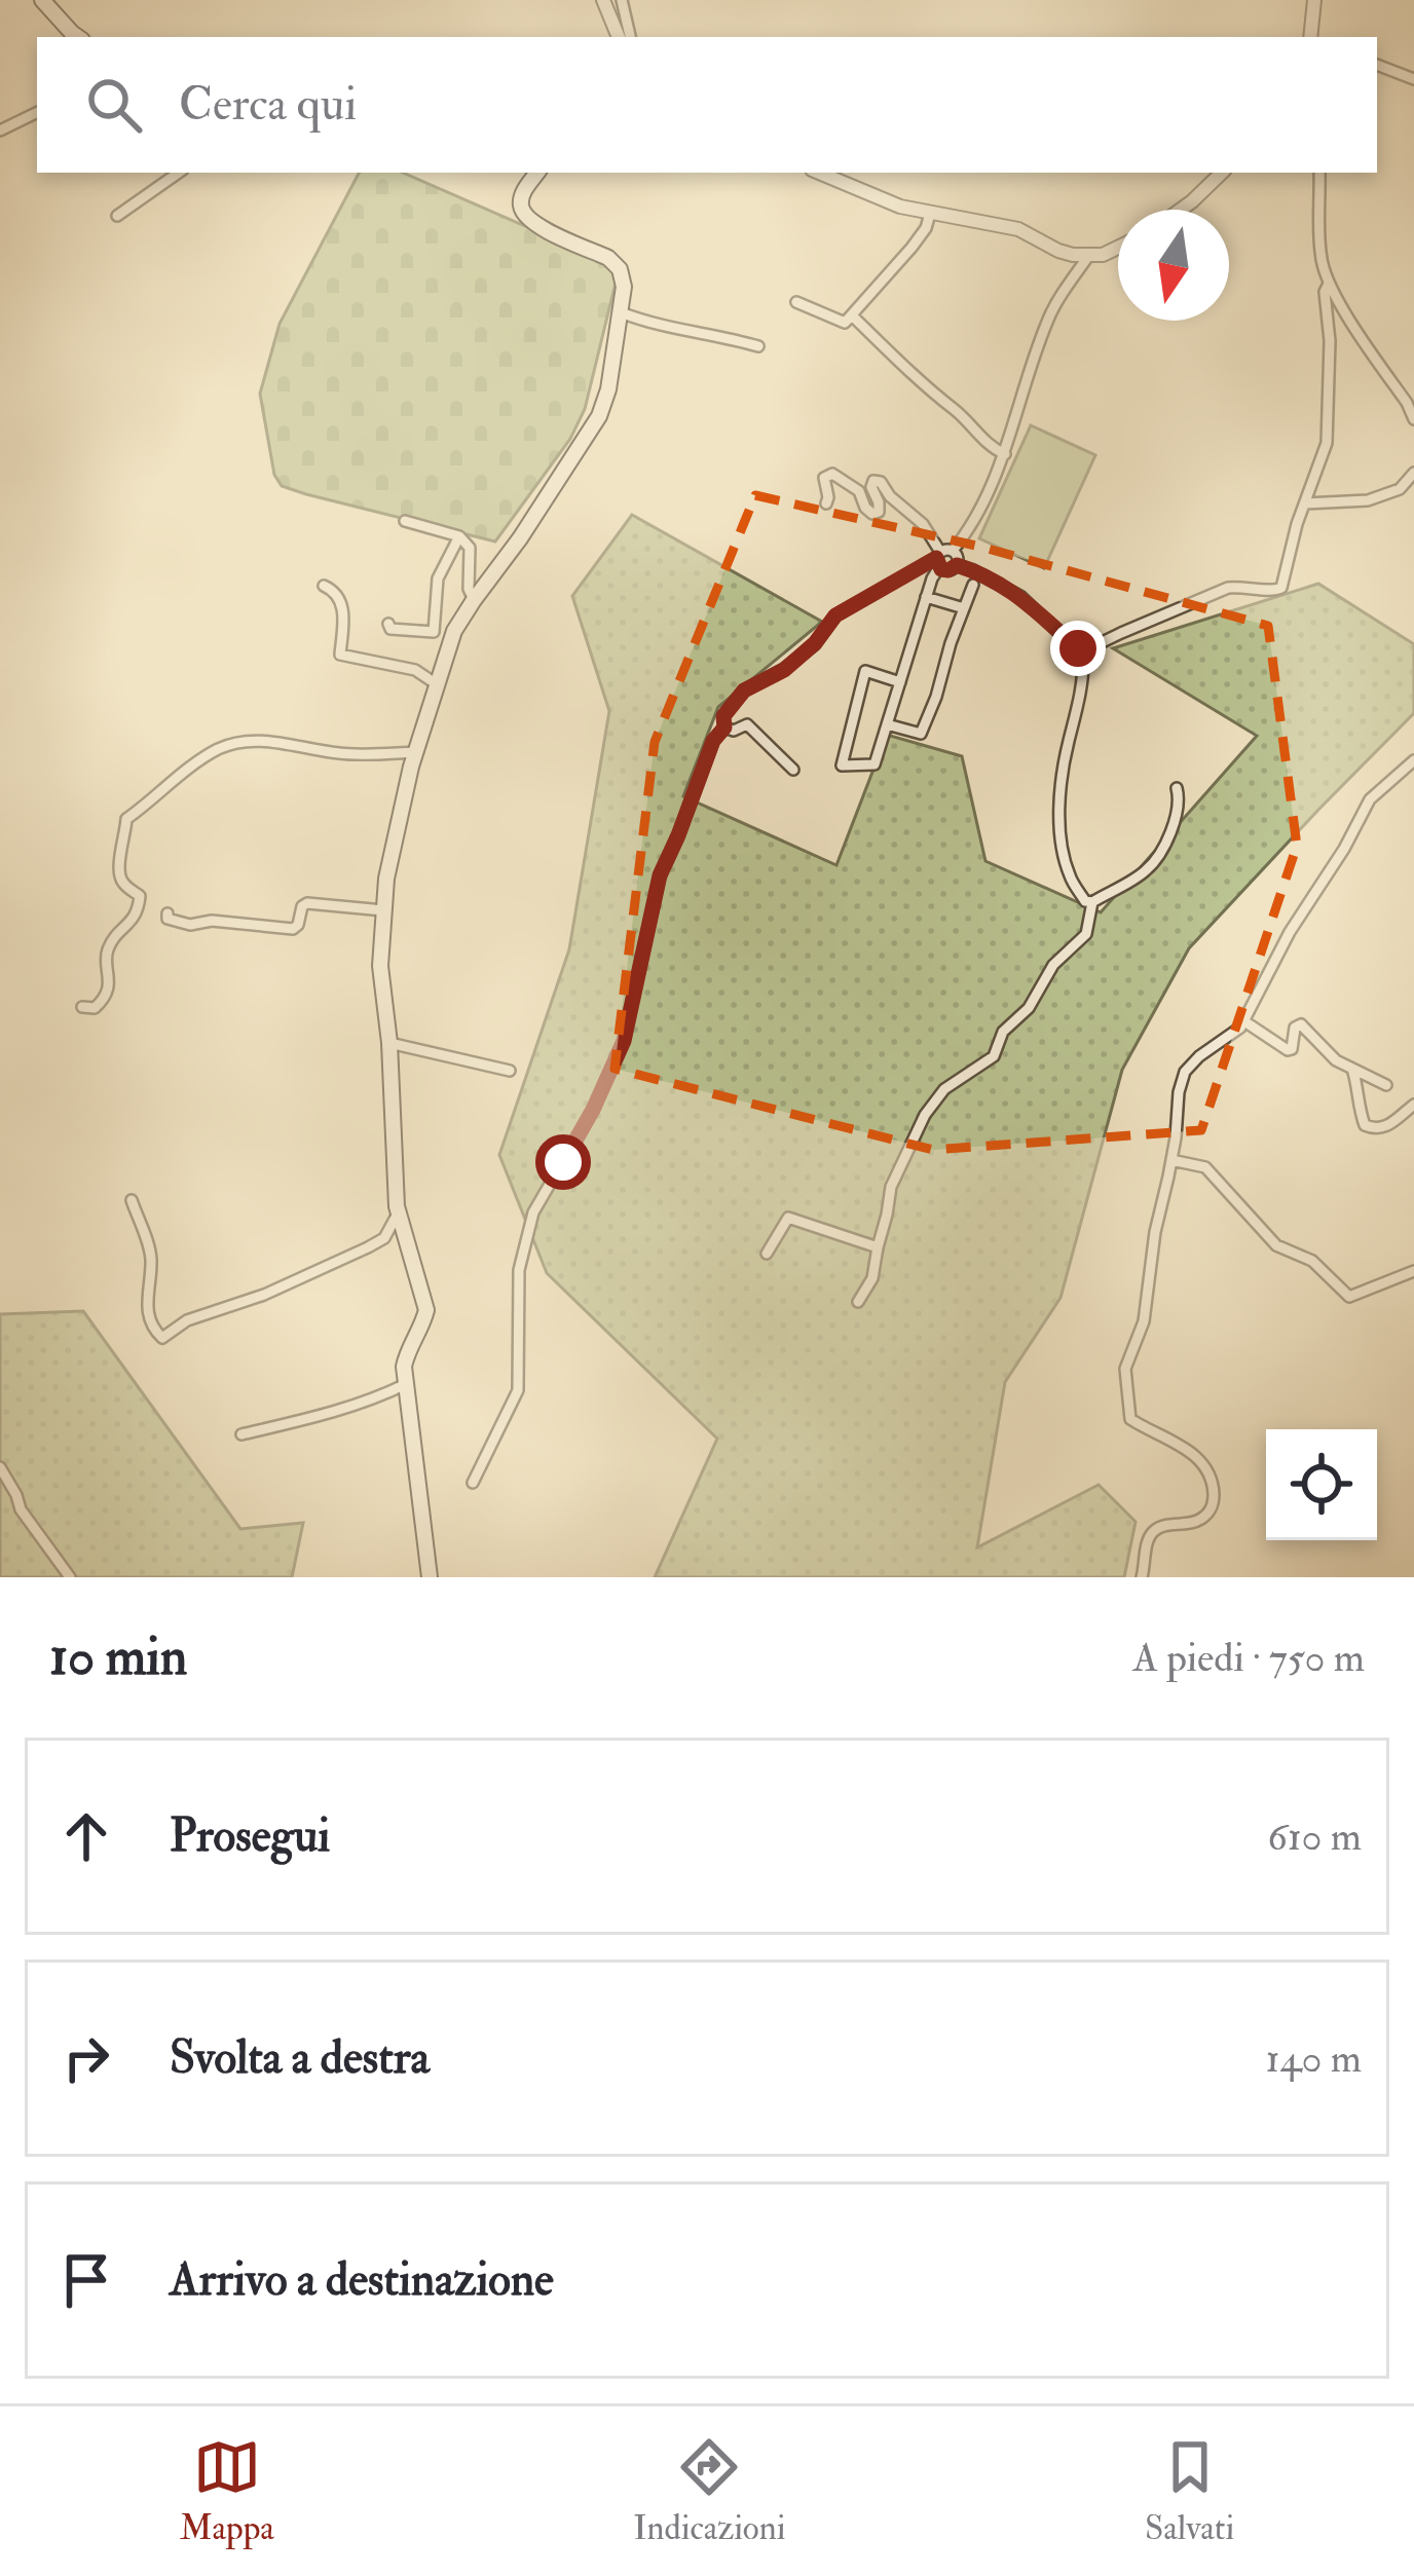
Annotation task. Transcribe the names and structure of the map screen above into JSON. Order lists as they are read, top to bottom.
{
  "north": "bottom",
  "page": {
    "search": "Cerca qui",
    "heading": ["10 min", "A piedi · 750 m"],
    "list": [
      ["Prosegui", "610 m"],
      ["Svolta a destra", "140 m"],
      "Arrivo a destinazione"
    ],
    "nav": ["Mappa", "Indicazioni", "Salvati"]
  }
}
